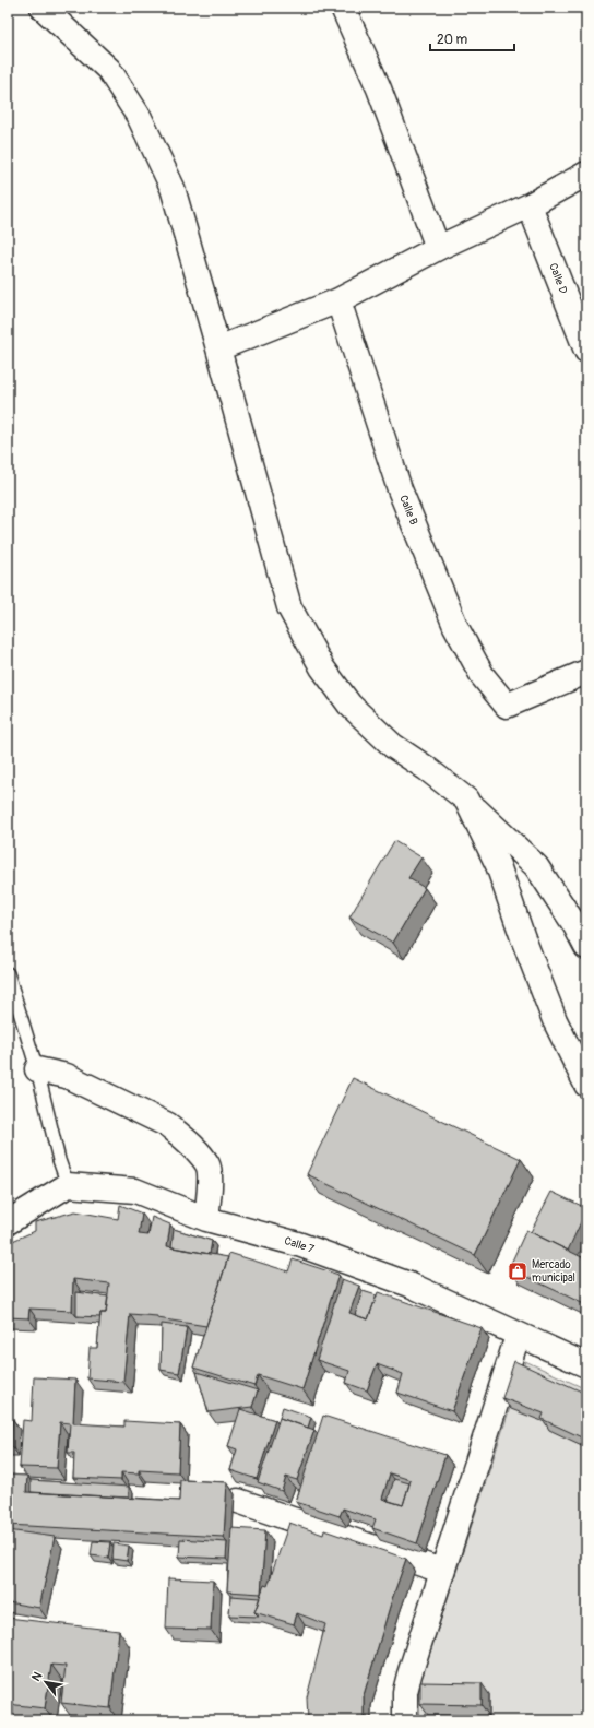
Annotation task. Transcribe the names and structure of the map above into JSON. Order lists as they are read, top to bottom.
{
  "streets": {
    "street": ["Calle D", "Calle B", "Calle 7"]
  },
  "places": {
    "shop": ["Mercado municipal"]
  },
  "scale_bar": "20 m",
  "north": "top left"
}
